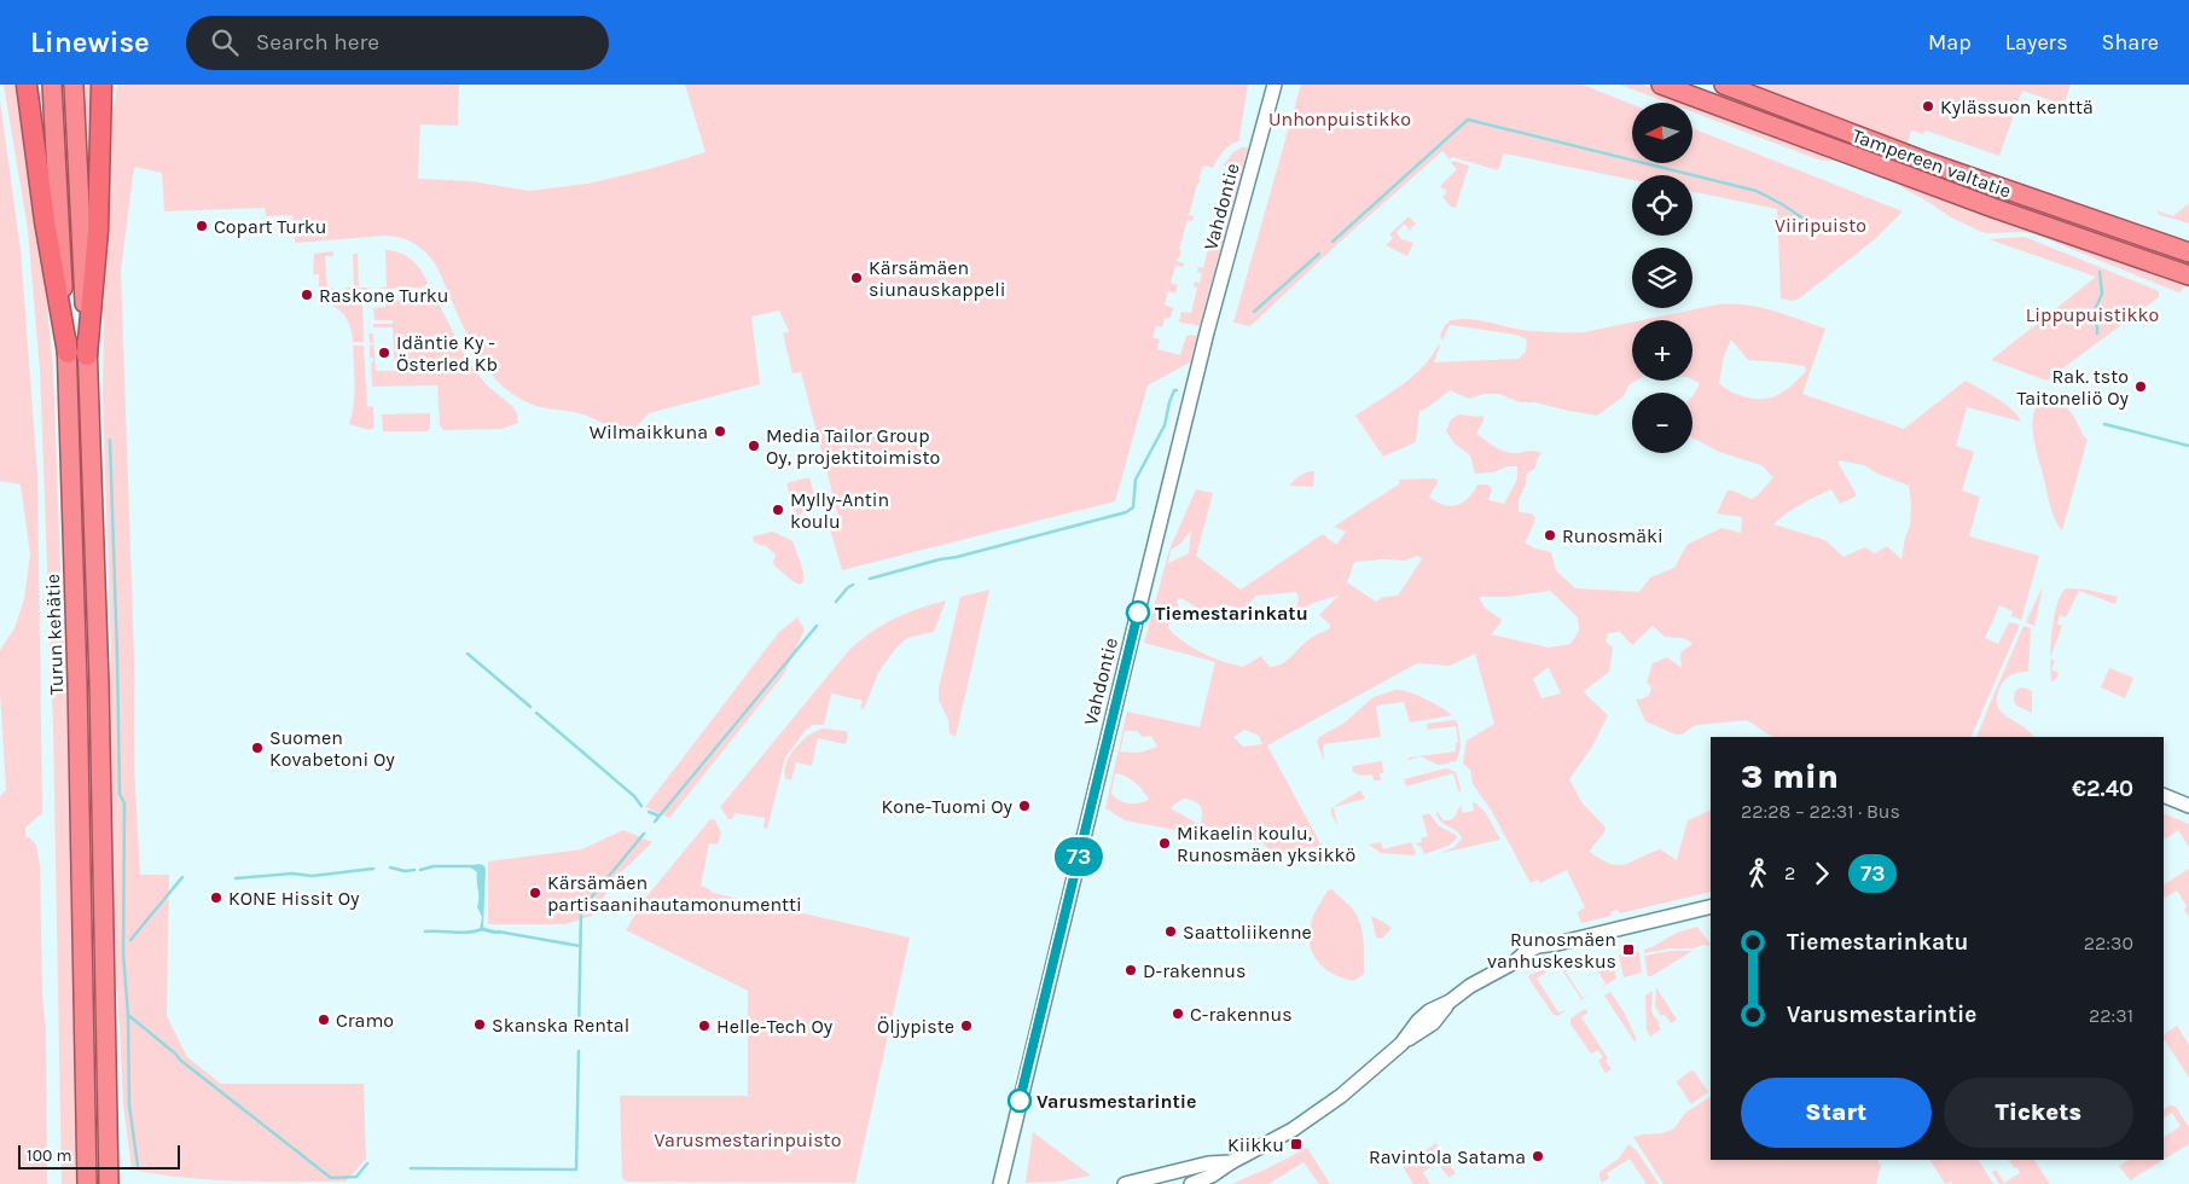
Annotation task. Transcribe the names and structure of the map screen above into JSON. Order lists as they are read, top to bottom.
{
  "streets": {
    "highway": ["Tampereen valtatie", "Turun kehätie"],
    "street": ["Vahdontie"]
  },
  "parks": [
    "Unhonpuistikko",
    "Viiripuisto",
    "Lippupuistikko",
    "Varusmestarinpuisto"
  ],
  "places": {
    "other": [
      "Kylässuon kenttä",
      "Copart Turku",
      "Kärsämäen siunauskappeli",
      "Raskone Turku",
      "Idäntie Ky - Österled Kb",
      "Rak. tsto Taitoneliö Oy",
      "Wilmaikkuna",
      "Media Tailor Group Oy, projektitoimisto",
      "Mylly-Antin koulu",
      "Runosmäki",
      "Tiemestarinkatu",
      "Suomen Kovabetoni Oy",
      "Kone-Tuomi Oy",
      "Mikaelin koulu, Runosmäen yksikkö",
      "Kärsämäen partisaanihautamonumentti",
      "KONE Hissit Oy",
      "Saattoliikenne",
      "D-rakennus",
      "C-rakennus",
      "Cramo",
      "Skanska Rental",
      "Helle-Tech Oy",
      "Öljypiste",
      "Varusmestarintie",
      "Ravintola Satama"
    ],
    "transit": ["Runosmäen vanhuskeskus", "Kiikku"]
  },
  "lines": ["bus line 73"],
  "scale_bar": "100 m",
  "north": "left",
  "page": {
    "header": "Linewise",
    "search": "Search here",
    "nav": ["Map", "Layers", "Share"],
    "on_map": "73",
    "map_buttons": ["+", "−"],
    "heading": ["3 min", "22:28 – 22:31 · Bus", "€2.40"],
    "legs": ["2", "73"],
    "list": [
      {
        "name": "Tiemestarinkatu",
        "value": "22:30"
      },
      {
        "name": "Varusmestarintie",
        "value": "22:31"
      }
    ],
    "buttons": ["Start", "Tickets"],
    "scale": "100 m"
  }
}
